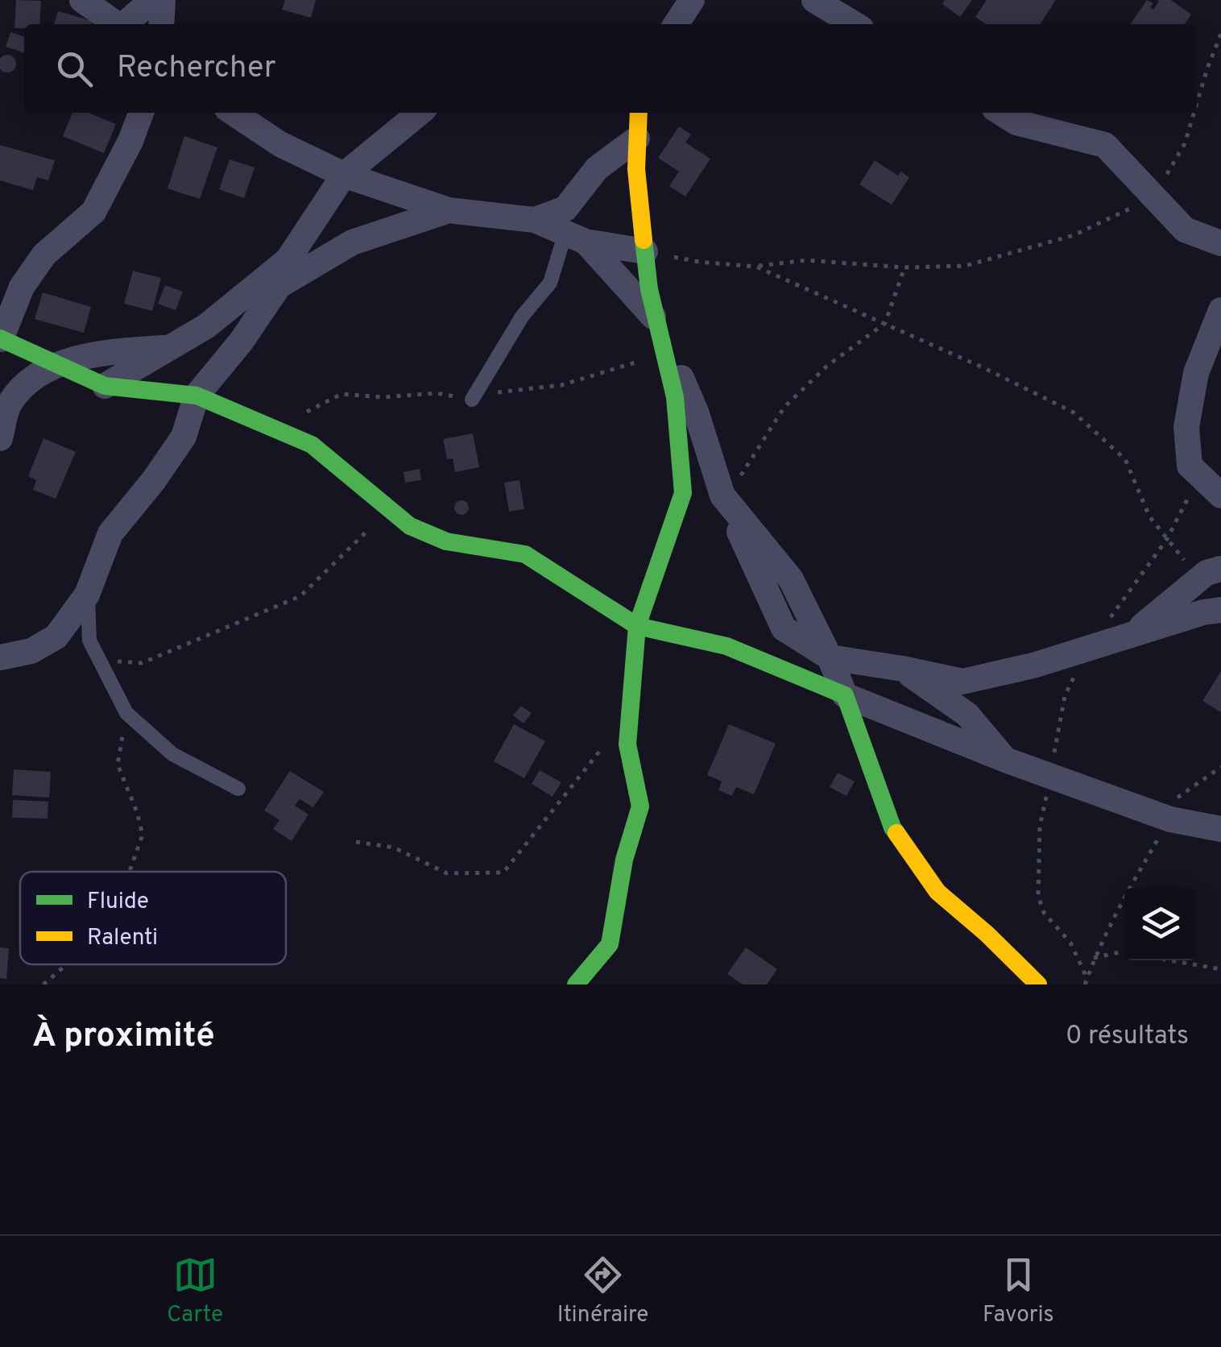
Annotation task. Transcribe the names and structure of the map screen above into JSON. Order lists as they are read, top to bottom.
{
  "legend": ["Fluide", "Ralenti"],
  "page": {
    "search": "Rechercher",
    "heading": ["À proximité", "0 résultats"],
    "nav": ["Carte", "Itinéraire", "Favoris"]
  }
}
